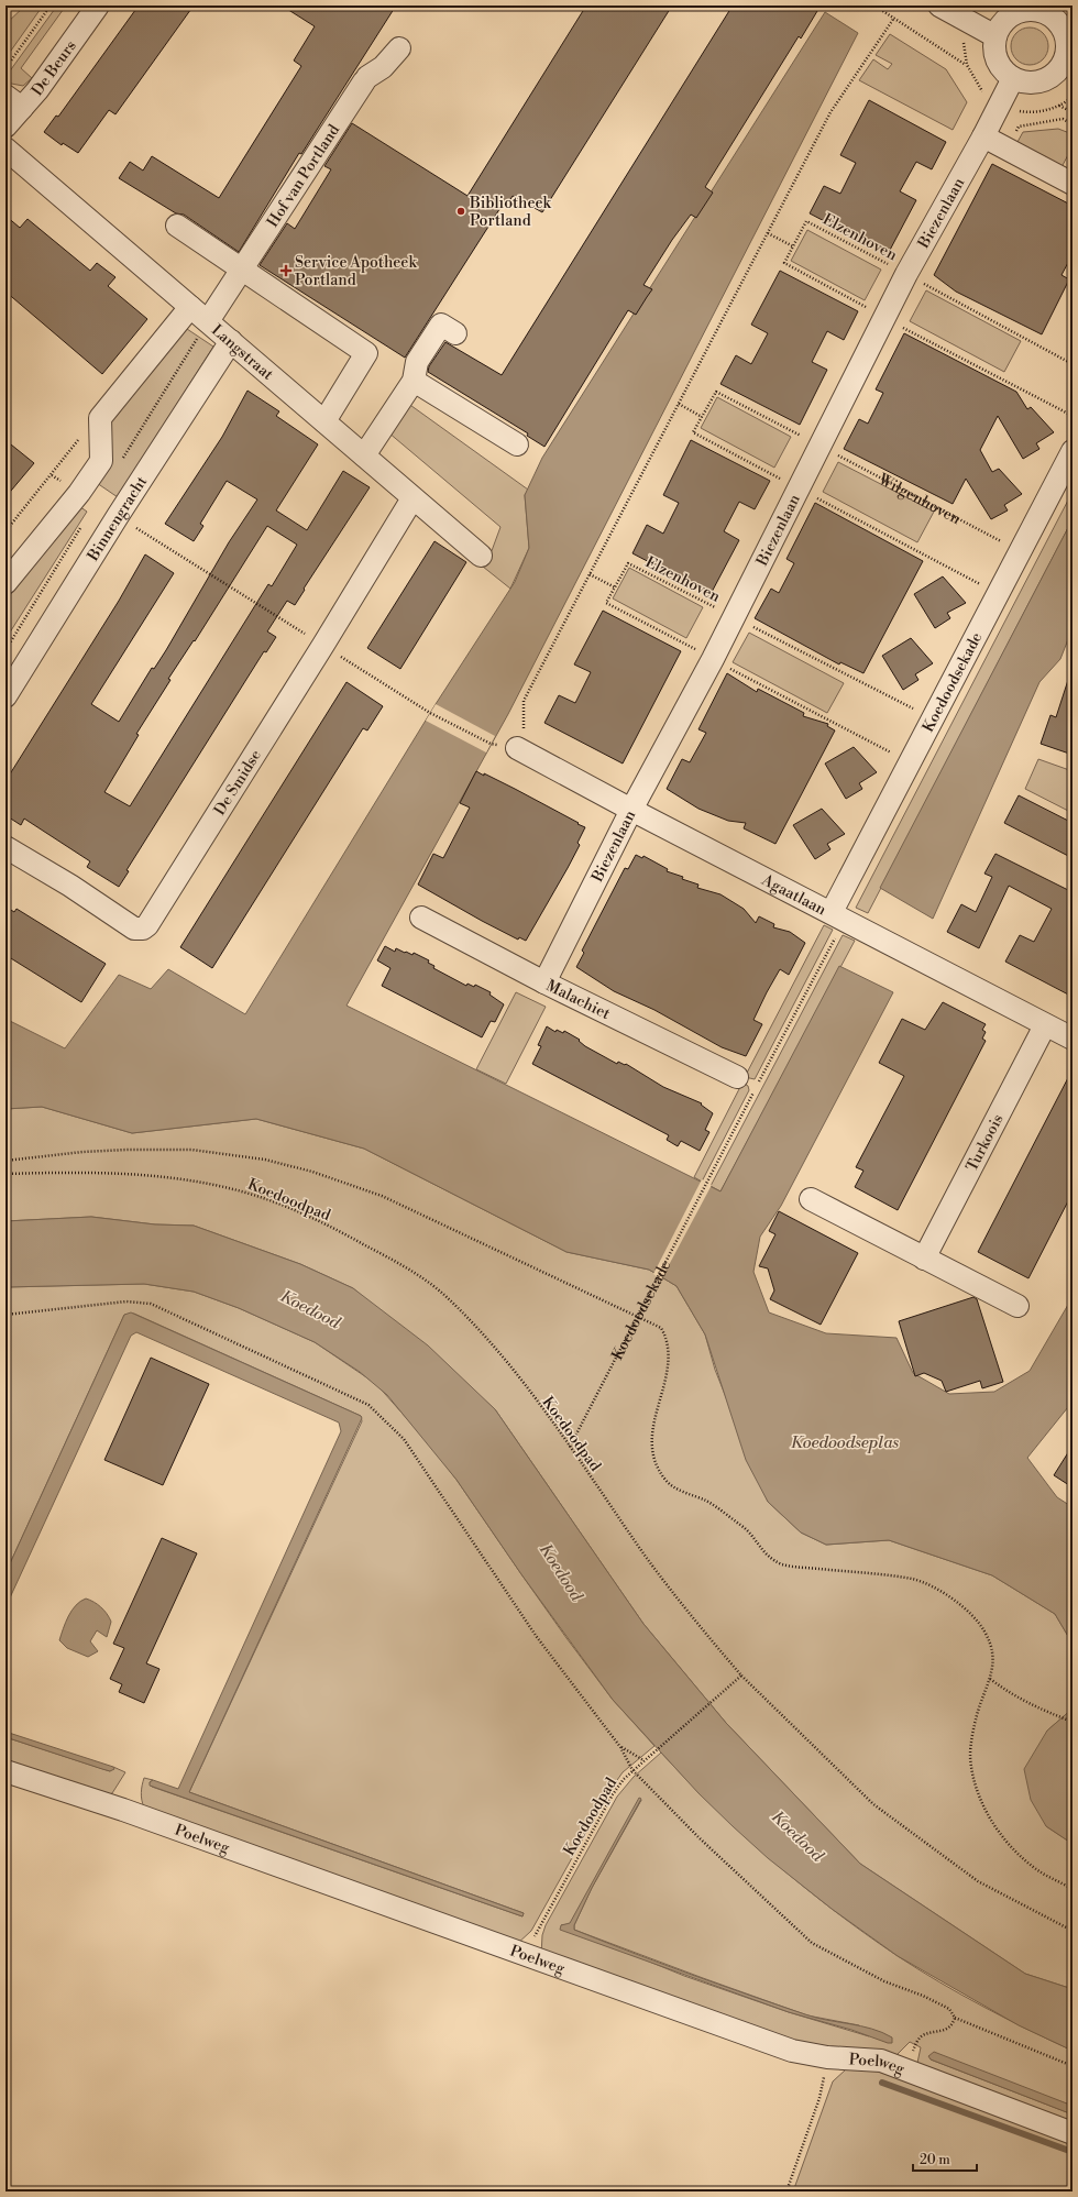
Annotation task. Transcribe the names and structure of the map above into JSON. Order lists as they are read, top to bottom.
{
  "streets": {
    "street": [
      "De Beurs",
      "Hof van Portland",
      "Biezenlaan",
      "Langstraat",
      "Binnengracht",
      "Koedoodsekade",
      "De Smidse",
      "Agaatlaan",
      "Malachiet",
      "Turkoois",
      "Poelweg"
    ],
    "path": ["Elzenhoven", "Wilgenhoven", "Koedoodpad"]
  },
  "crossings": [
    ["Hof van Portland", "Langstraat"],
    ["Biezenlaan", "Elzenhoven"],
    ["Biezenlaan", "Wilgenhoven"],
    ["Biezenlaan", "Agaatlaan"],
    ["Biezenlaan", "Malachiet"],
    ["Langstraat", "Binnengracht"],
    ["Langstraat", "De Smidse"],
    ["Wilgenhoven", "Koedoodsekade"],
    ["Koedoodsekade", "Agaatlaan"],
    ["Koedoodsekade", "Koedoodpad"],
    ["Agaatlaan", "Turkoois"],
    ["Koedoodpad", "Poelweg"]
  ],
  "water": ["Koedood", "Koedoodseplas"],
  "places": {
    "other": ["Bibliotheek Portland"],
    "health": ["Service Apotheek Portland"]
  },
  "scale_bar": "20 m"
}
